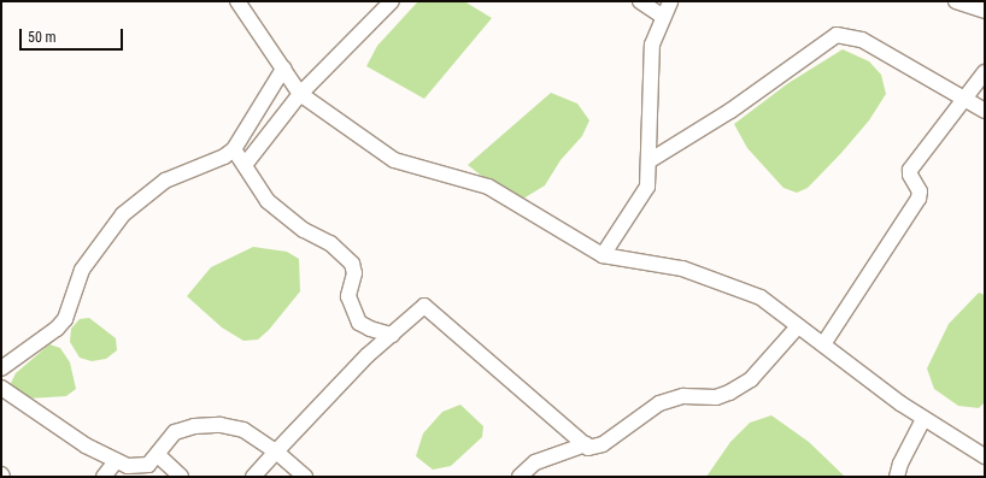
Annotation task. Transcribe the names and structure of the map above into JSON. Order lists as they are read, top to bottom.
{
  "scale_bar": "50 m"
}
